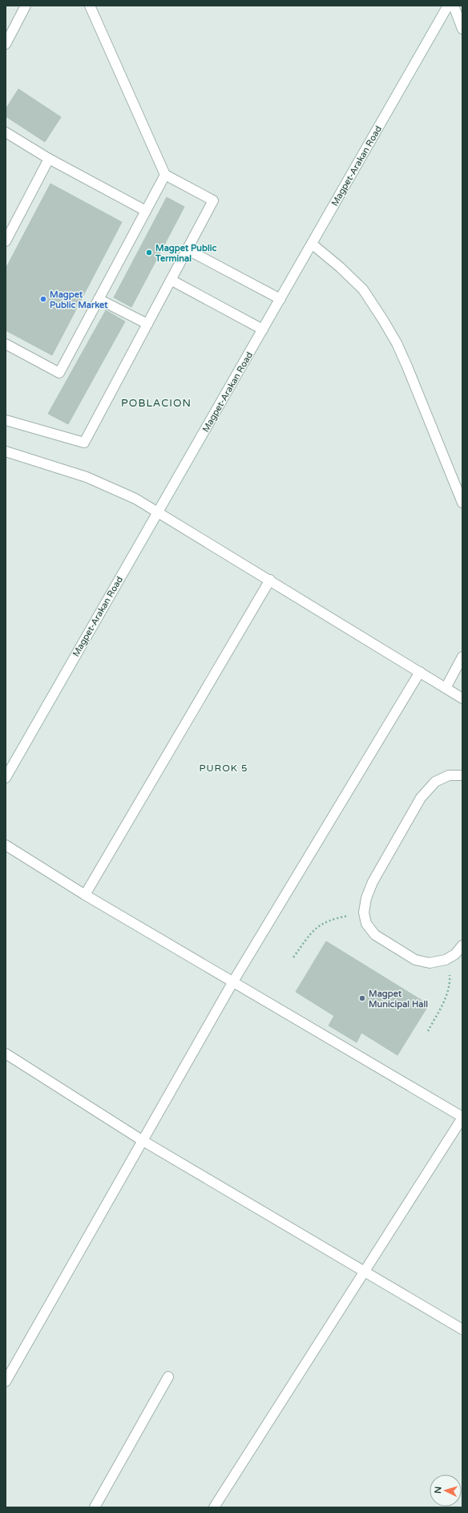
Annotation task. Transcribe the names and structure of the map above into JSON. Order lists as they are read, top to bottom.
{
  "streets": {
    "street": ["Magpet-Arakan Road"]
  },
  "districts": ["POBLACION", "PUROK 5"],
  "places": ["Magpet Public Terminal", "Magpet Public Market", "Magpet Municipal Hall"],
  "north": "left"
}
